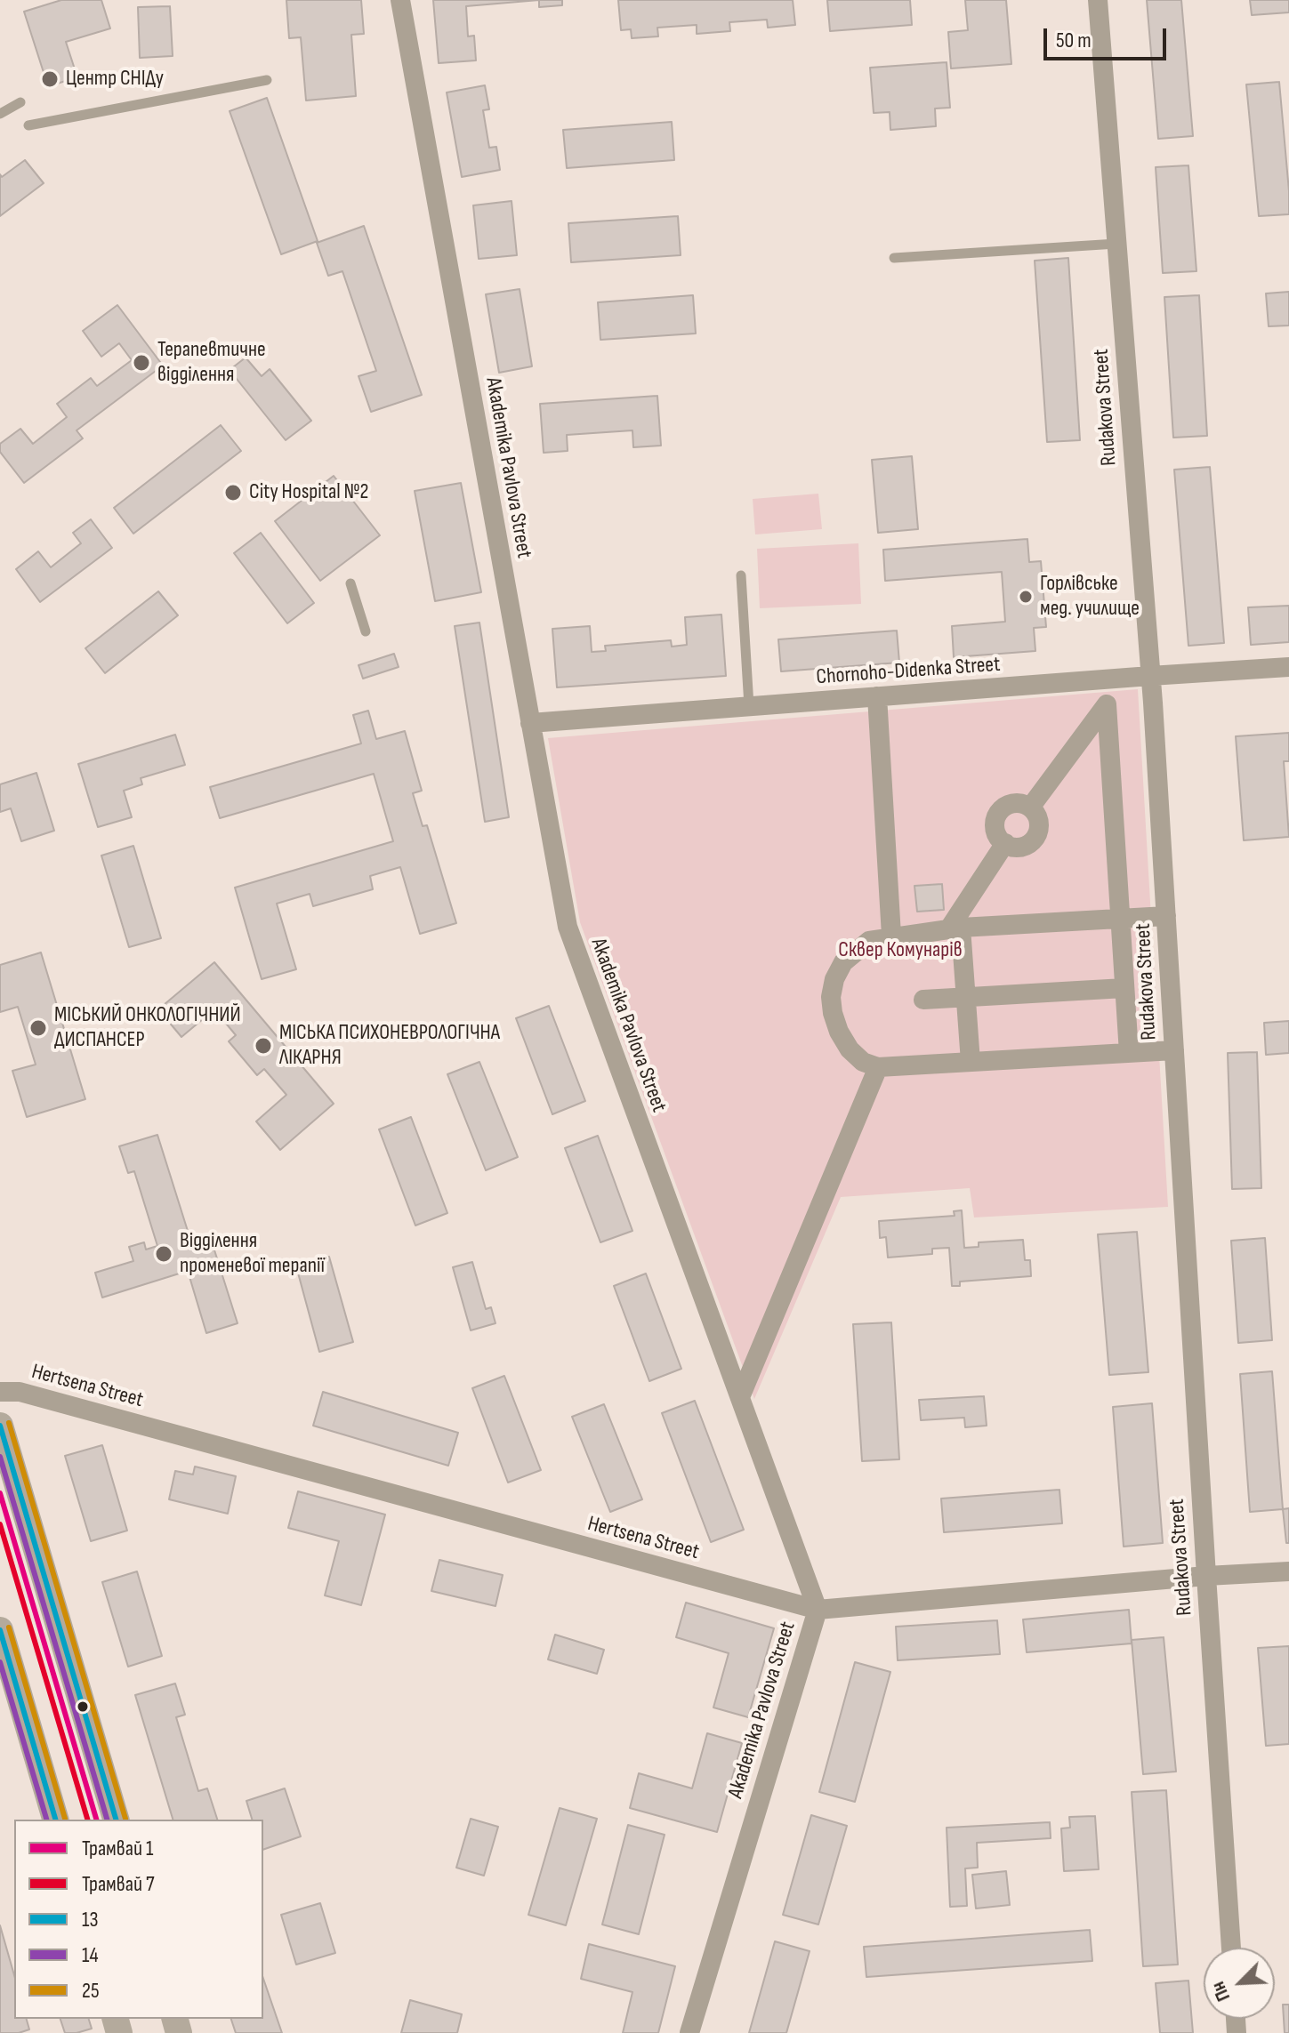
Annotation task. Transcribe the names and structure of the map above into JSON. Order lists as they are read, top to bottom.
{
  "streets": {
    "street": [
      "Rudakova Street",
      "Akademika Pavlova Street",
      "Chornoho-Didenka Street",
      "Hertsena Street"
    ]
  },
  "crossings": [
    ["Rudakova Street", "Chornoho-Didenka Street"],
    ["Rudakova Street", "Hertsena Street"],
    ["Akademika Pavlova Street", "Chornoho-Didenka Street"],
    ["Akademika Pavlova Street", "Hertsena Street"]
  ],
  "parks": ["Сквер Комунарів"],
  "places": [
    "Центр СНІДу",
    "Терапевтичне відділення",
    "City Hospital №2",
    "Горлівське мед. училище",
    "МІСЬКИЙ ОНКОЛОГІЧНИЙ ДИСПАНСЕР",
    "МІСЬКА ПСИХОНЕВРОЛОГІЧНА ЛІКАРНЯ",
    "Відділення променевої терапії"
  ],
  "lines": [
    "transit line 25",
    "transit line 13",
    "transit line 14",
    "tram line 1",
    "tram line 7"
  ],
  "legend": [
    "Трамвай 1",
    "Трамвай 7",
    "13",
    "14",
    "25"
  ],
  "scale_bar": "50 m",
  "north": "bottom left"
}
